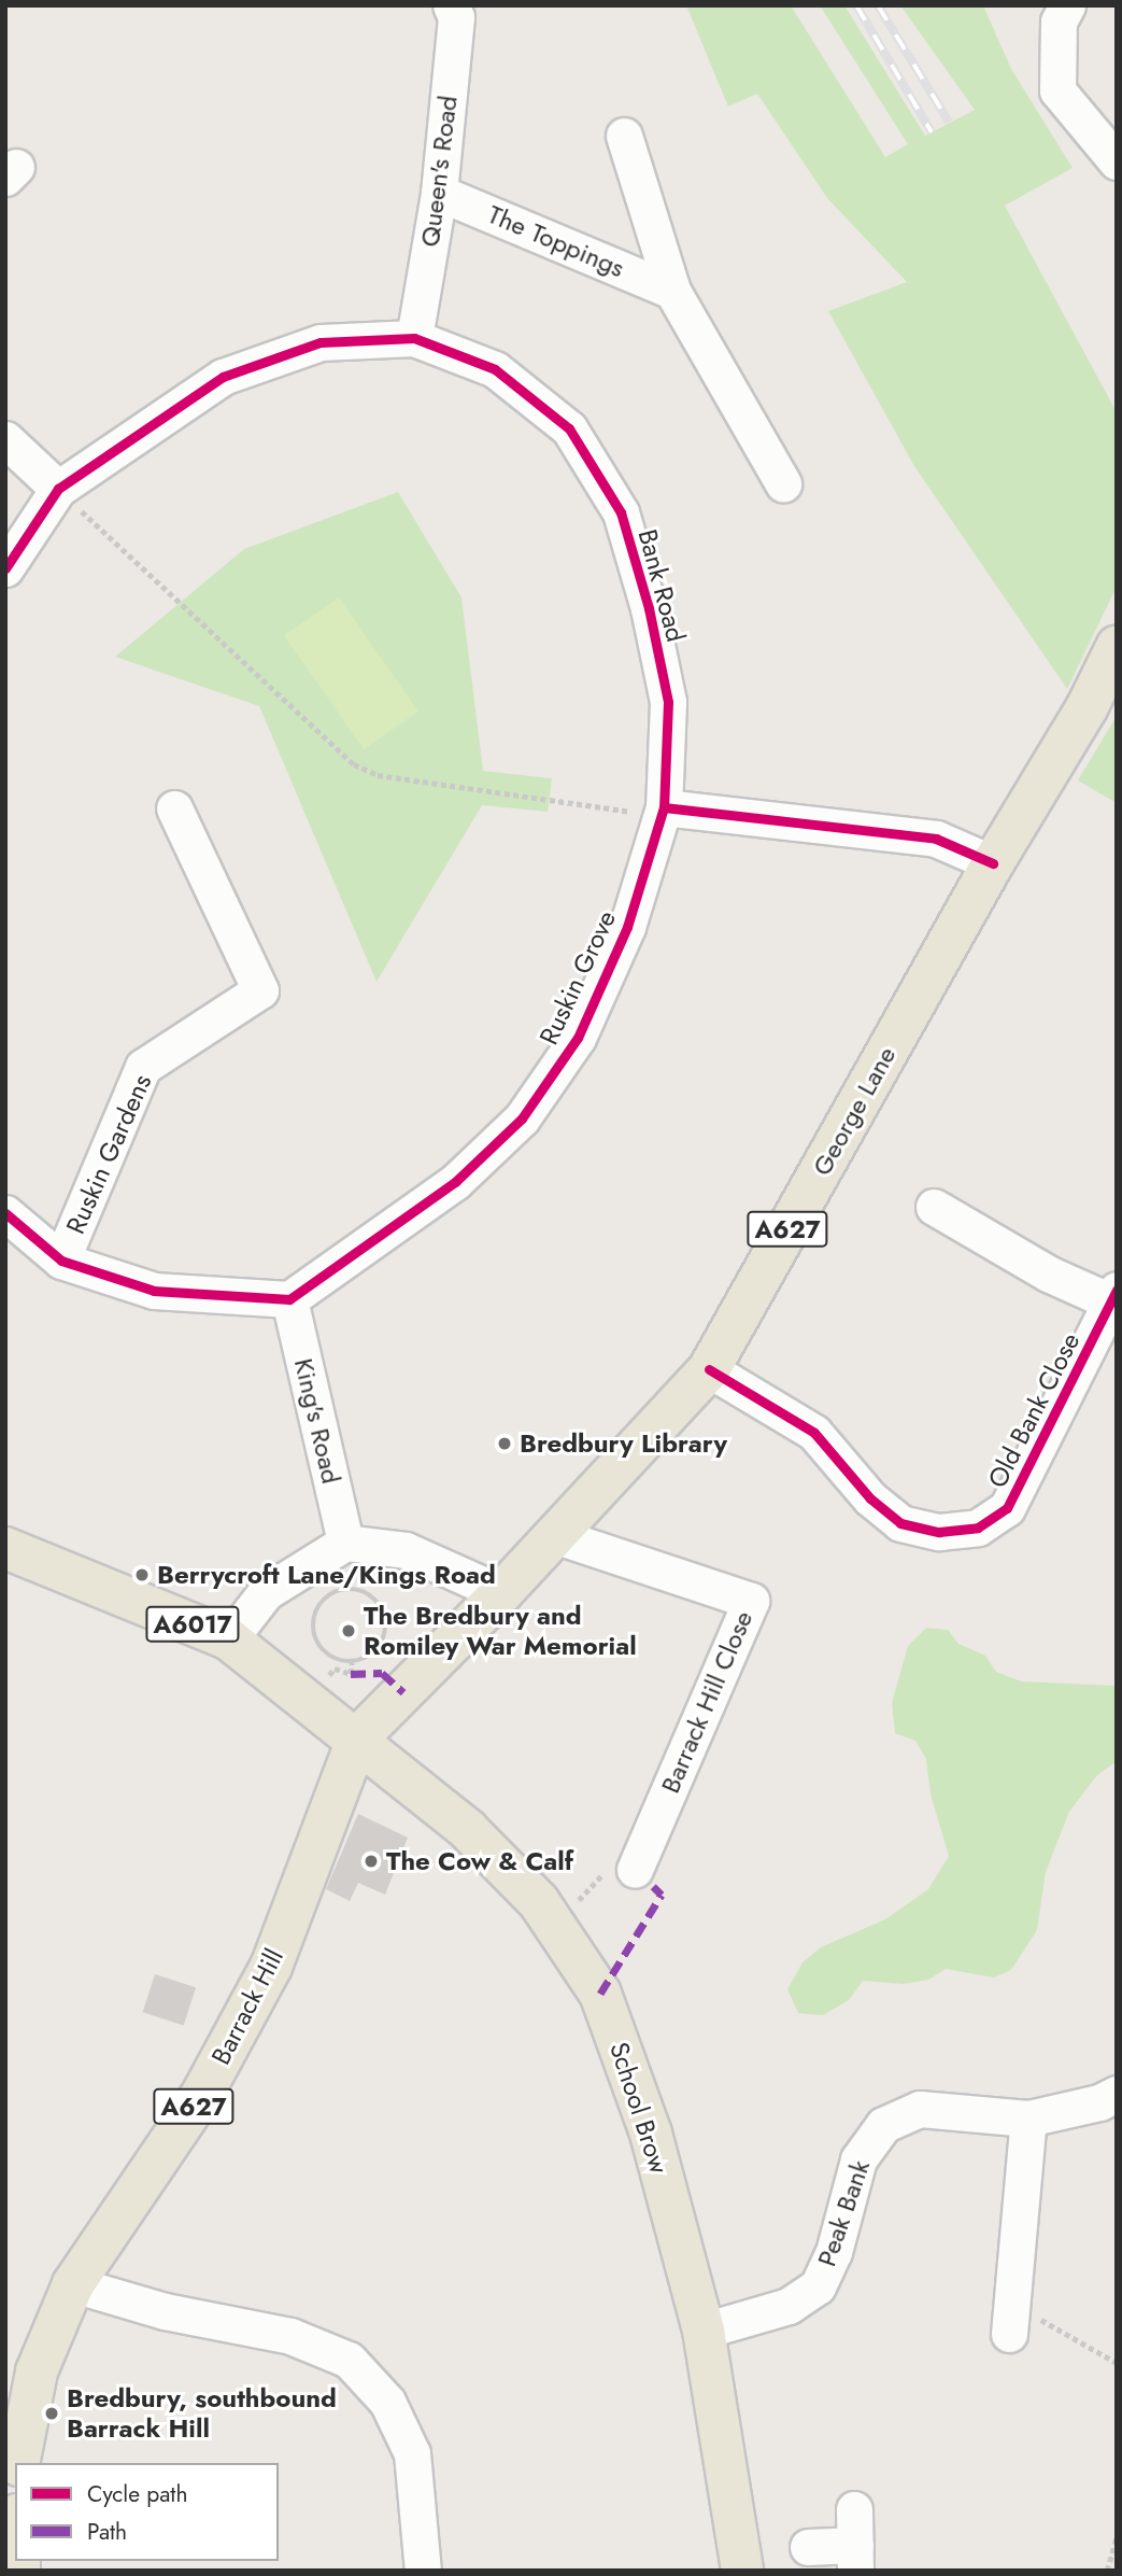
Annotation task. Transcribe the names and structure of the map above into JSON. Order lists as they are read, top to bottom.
{
  "streets": {
    "main road": [
      "George Lane",
      "A627",
      "A6017",
      "Barrack Hill",
      "School Brow"
    ],
    "street": [
      "Queen's Road",
      "The Toppings",
      "Bank Road",
      "Ruskin Grove",
      "Ruskin Gardens",
      "Old Bank Close",
      "King's Road",
      "Barrack Hill Close",
      "Peak Bank"
    ]
  },
  "crossings": [
    ["Queen's Road", "The Toppings"],
    ["Queen's Road", "Bank Road"],
    ["Bank Road", "Ruskin Grove"],
    ["Ruskin Grove", "King's Road"],
    ["George Lane", "Old Bank Close"],
    ["George Lane", "A6017"],
    ["George Lane", "Barrack Hill Close"],
    ["George Lane", "Barrack Hill"],
    ["George Lane", "School Brow"],
    ["A6017", "Barrack Hill"],
    ["A6017", "School Brow"],
    ["Barrack Hill", "School Brow"],
    ["School Brow", "Peak Bank"]
  ],
  "places": [
    "Bredbury Library",
    "Berrycroft Lane/Kings Road",
    "The Bredbury and Romiley War Memorial",
    "The Cow & Calf",
    "Bredbury, southbound Barrack Hill"
  ],
  "legend": ["Cycle path", "Path"]
}
